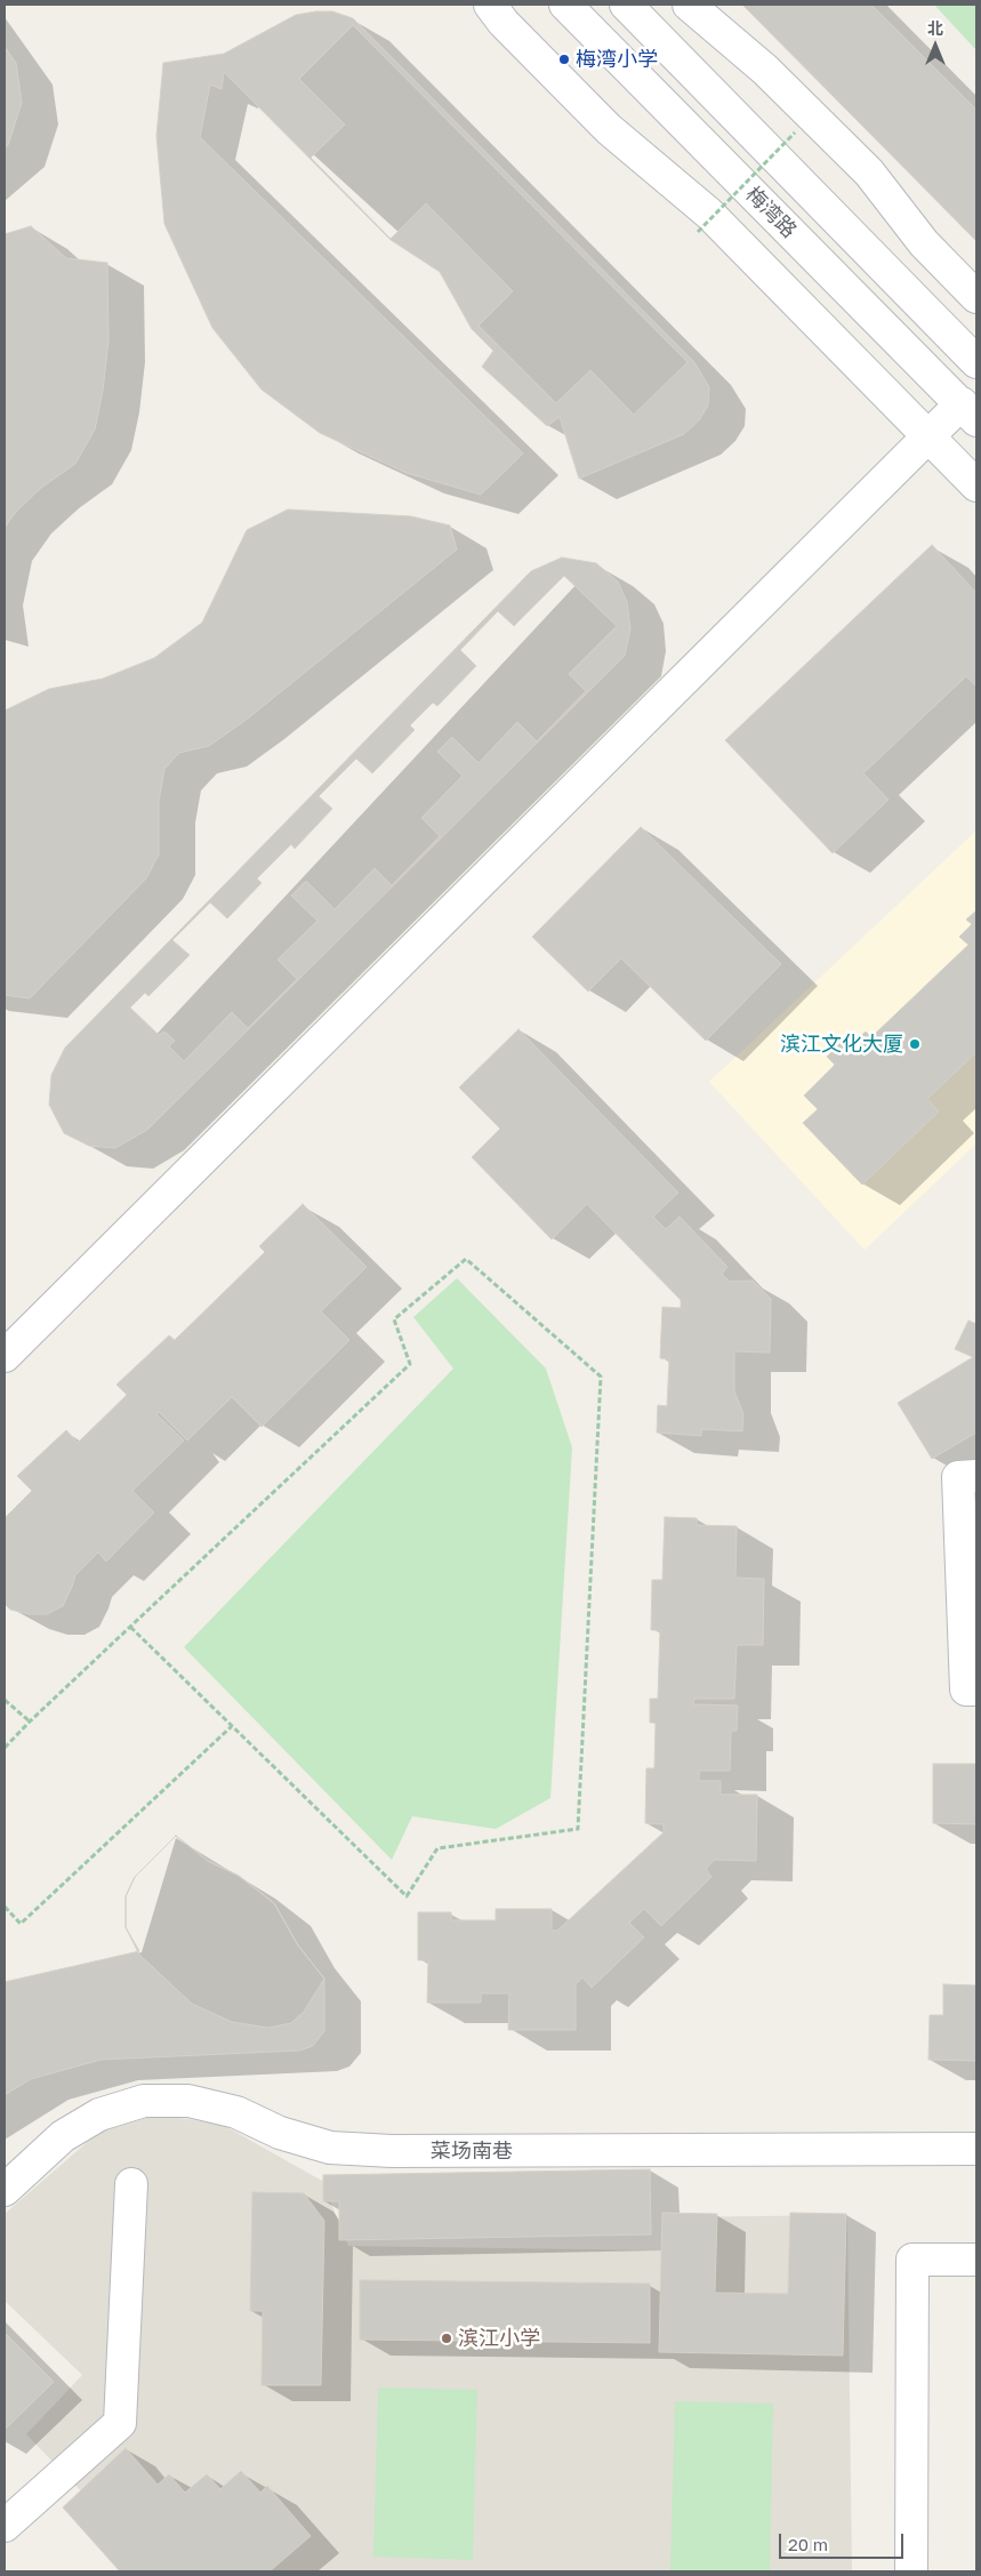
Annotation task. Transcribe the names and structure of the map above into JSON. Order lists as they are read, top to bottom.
{
  "streets": {
    "street": ["梅湾路", "菜场南巷"]
  },
  "places": ["梅湾小学", "滨江文化大厦", "滨江小学"],
  "scale_bar": "20 m",
  "north": "top"
}
